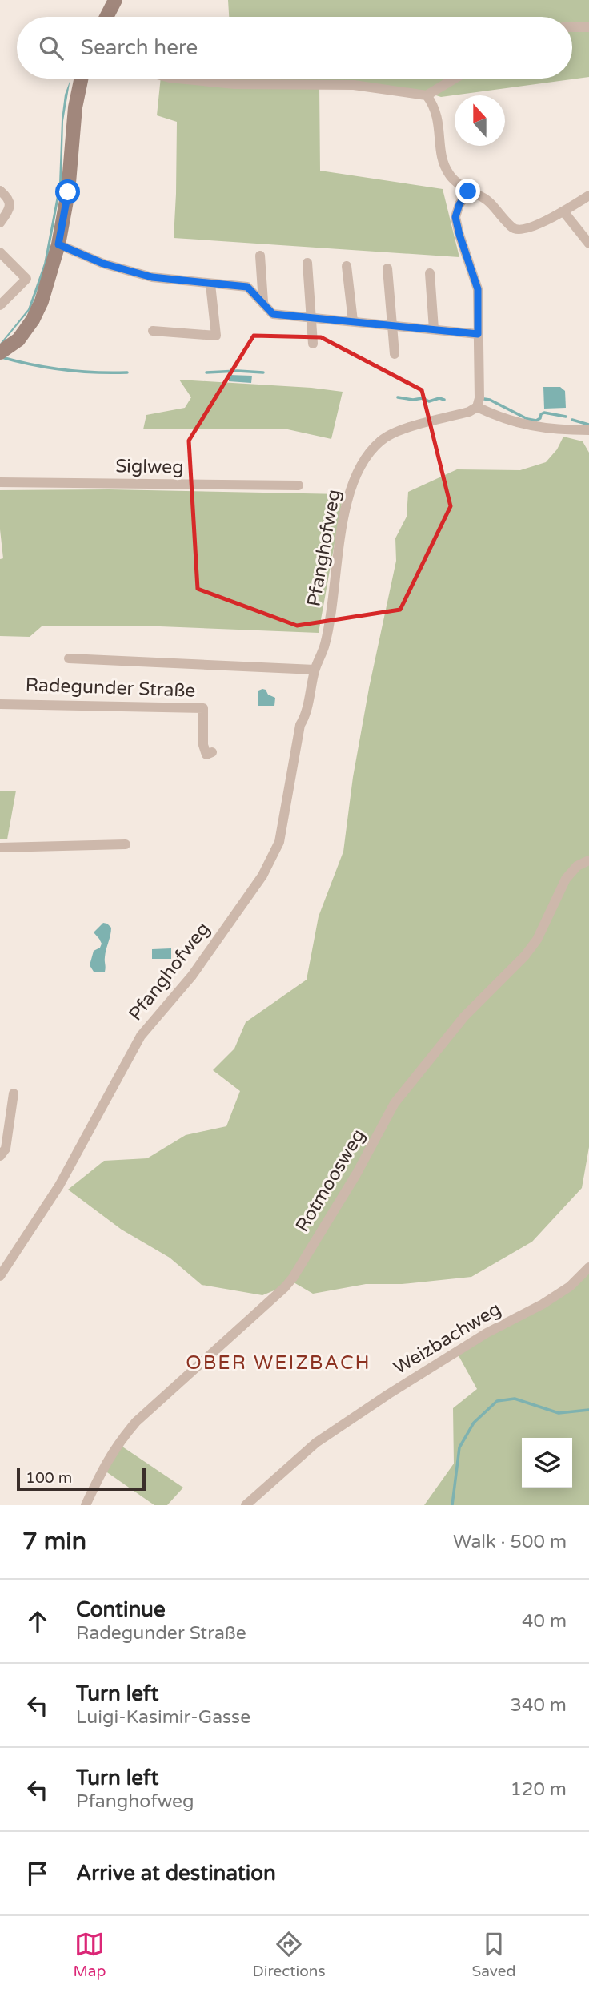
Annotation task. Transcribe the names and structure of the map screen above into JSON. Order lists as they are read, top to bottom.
{
  "streets": {
    "street": [
      "Siglweg",
      "Pfanghofweg",
      "Radegunder Straße",
      "Rotmoosweg",
      "Weizbachweg"
    ]
  },
  "districts": ["OBER WEIZBACH"],
  "scale_bar": "100 m",
  "north": "top",
  "page": {
    "search": "Search here",
    "scale": "100 m",
    "heading": ["7 min", "Walk · 500 m"],
    "list": [
      ["Continue", "Radegunder Straße", "40 m"],
      ["Turn left", "Luigi-Kasimir-Gasse", "340 m"],
      ["Turn left", "Pfanghofweg", "120 m"],
      "Arrive at destination"
    ],
    "nav": ["Map", "Directions", "Saved"]
  }
}
